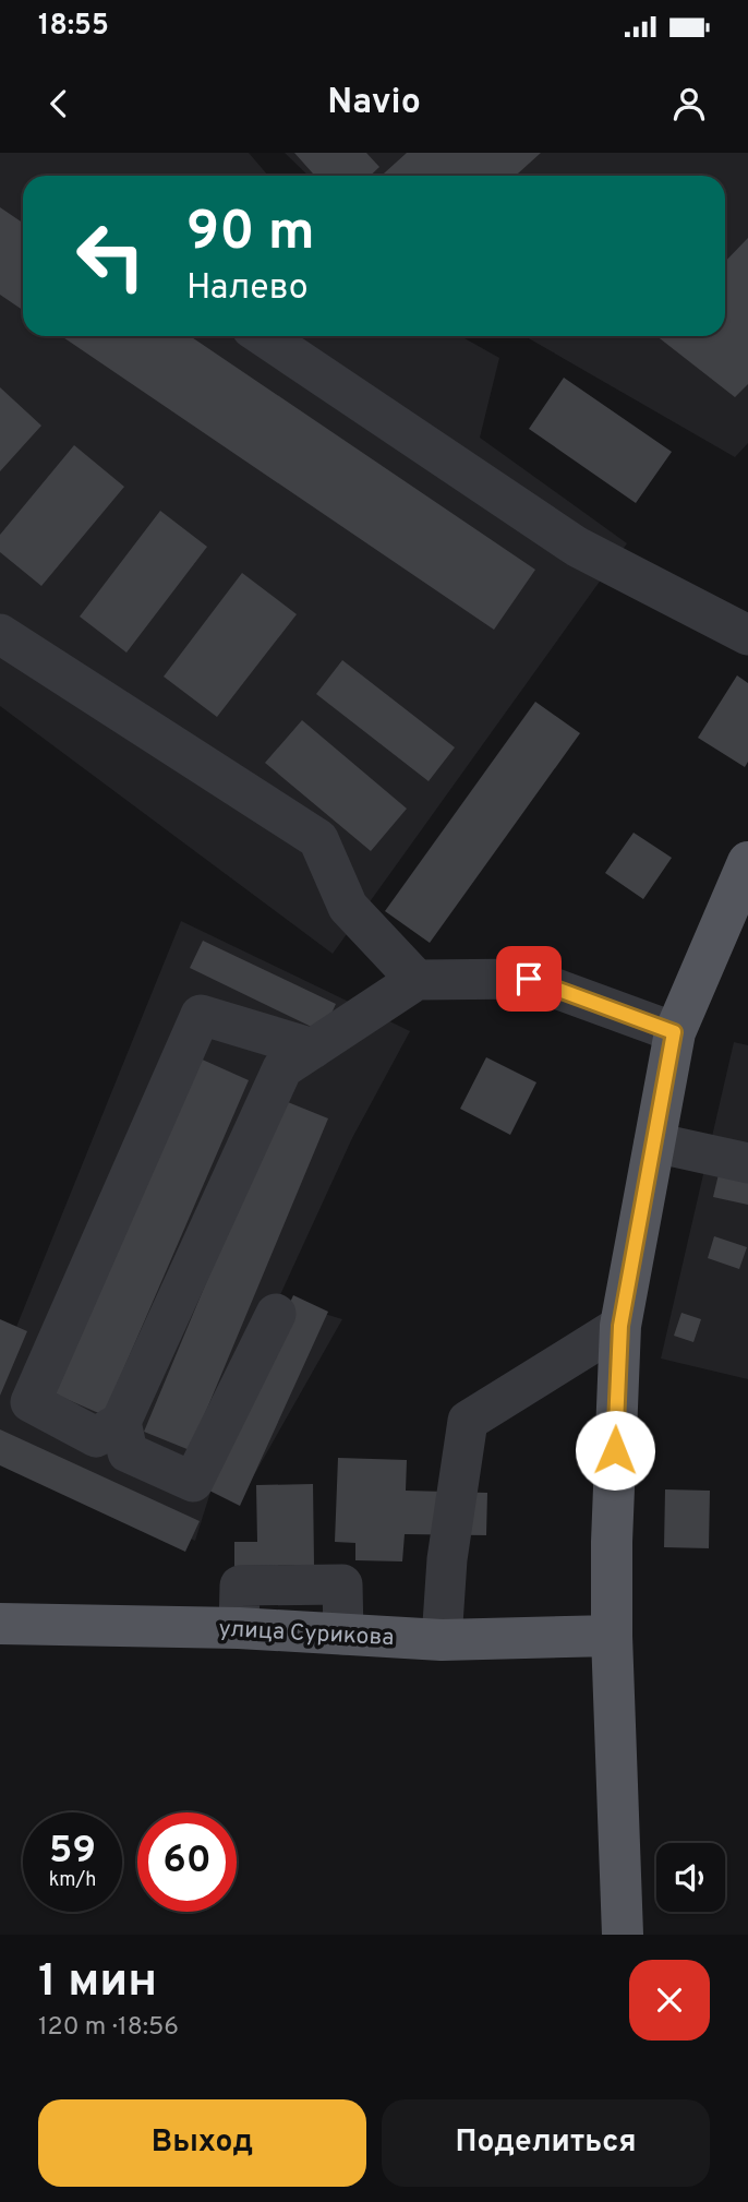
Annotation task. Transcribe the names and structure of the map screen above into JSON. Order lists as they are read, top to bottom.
{
  "streets": {
    "main road": ["улица Сурикова"]
  },
  "page": {
    "status": "18:55",
    "header": "Navio",
    "turn": ["90 m", "Налево"],
    "speed": "59 km/h",
    "limit": "60",
    "heading": ["1 мин", "120 m · 18:56"],
    "buttons": ["Выход", "Поделиться"]
  }
}
